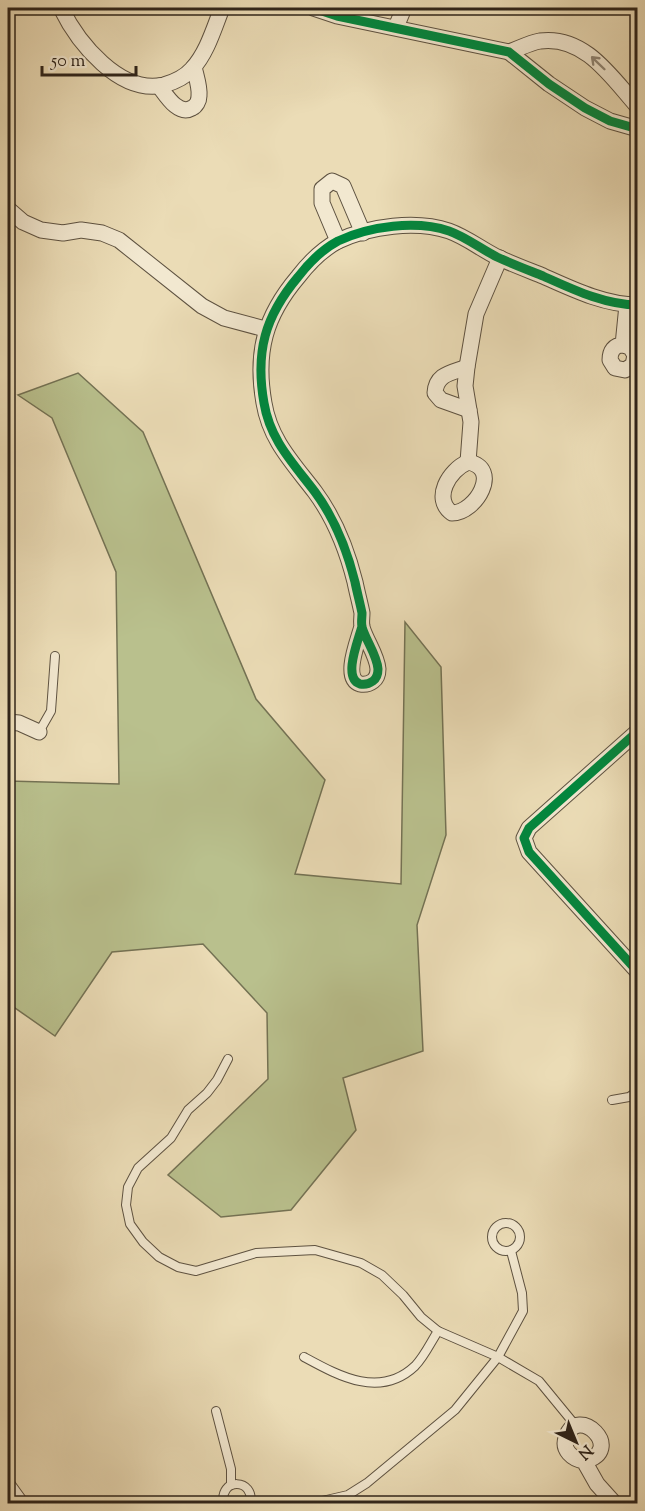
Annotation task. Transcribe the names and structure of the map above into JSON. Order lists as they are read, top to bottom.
{
  "scale_bar": "50 m",
  "north": "bottom right"
}
